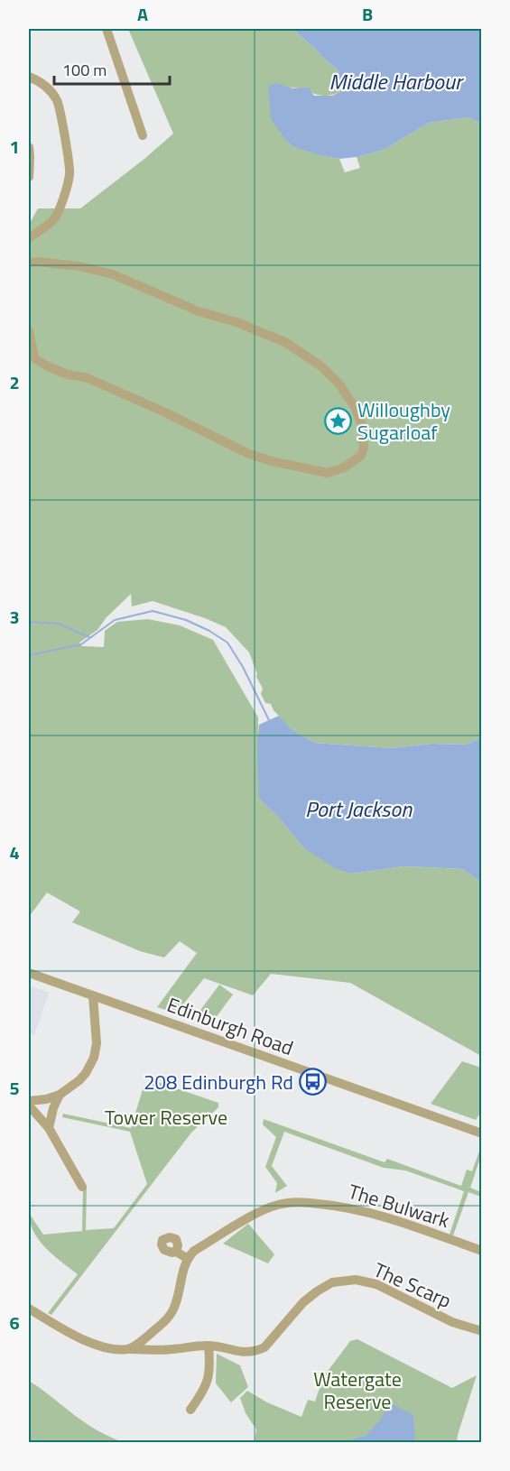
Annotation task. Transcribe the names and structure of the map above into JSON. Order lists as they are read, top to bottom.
{
  "streets": {
    "street": ["Edinburgh Road", "The Bulwark", "The Scarp"]
  },
  "water": ["Middle Harbour", "Port Jackson"],
  "parks": ["Tower Reserve", "Watergate Reserve"],
  "places": {
    "place": ["Willoughby Sugarloaf"],
    "bus stop": ["208 Edinburgh Rd"]
  },
  "scale_bar": "100 m",
  "grid": {
    "columns": ["A", "B"],
    "rows": [
      "1",
      "2",
      "3",
      "4",
      "5",
      "6"
    ]
  }
}
